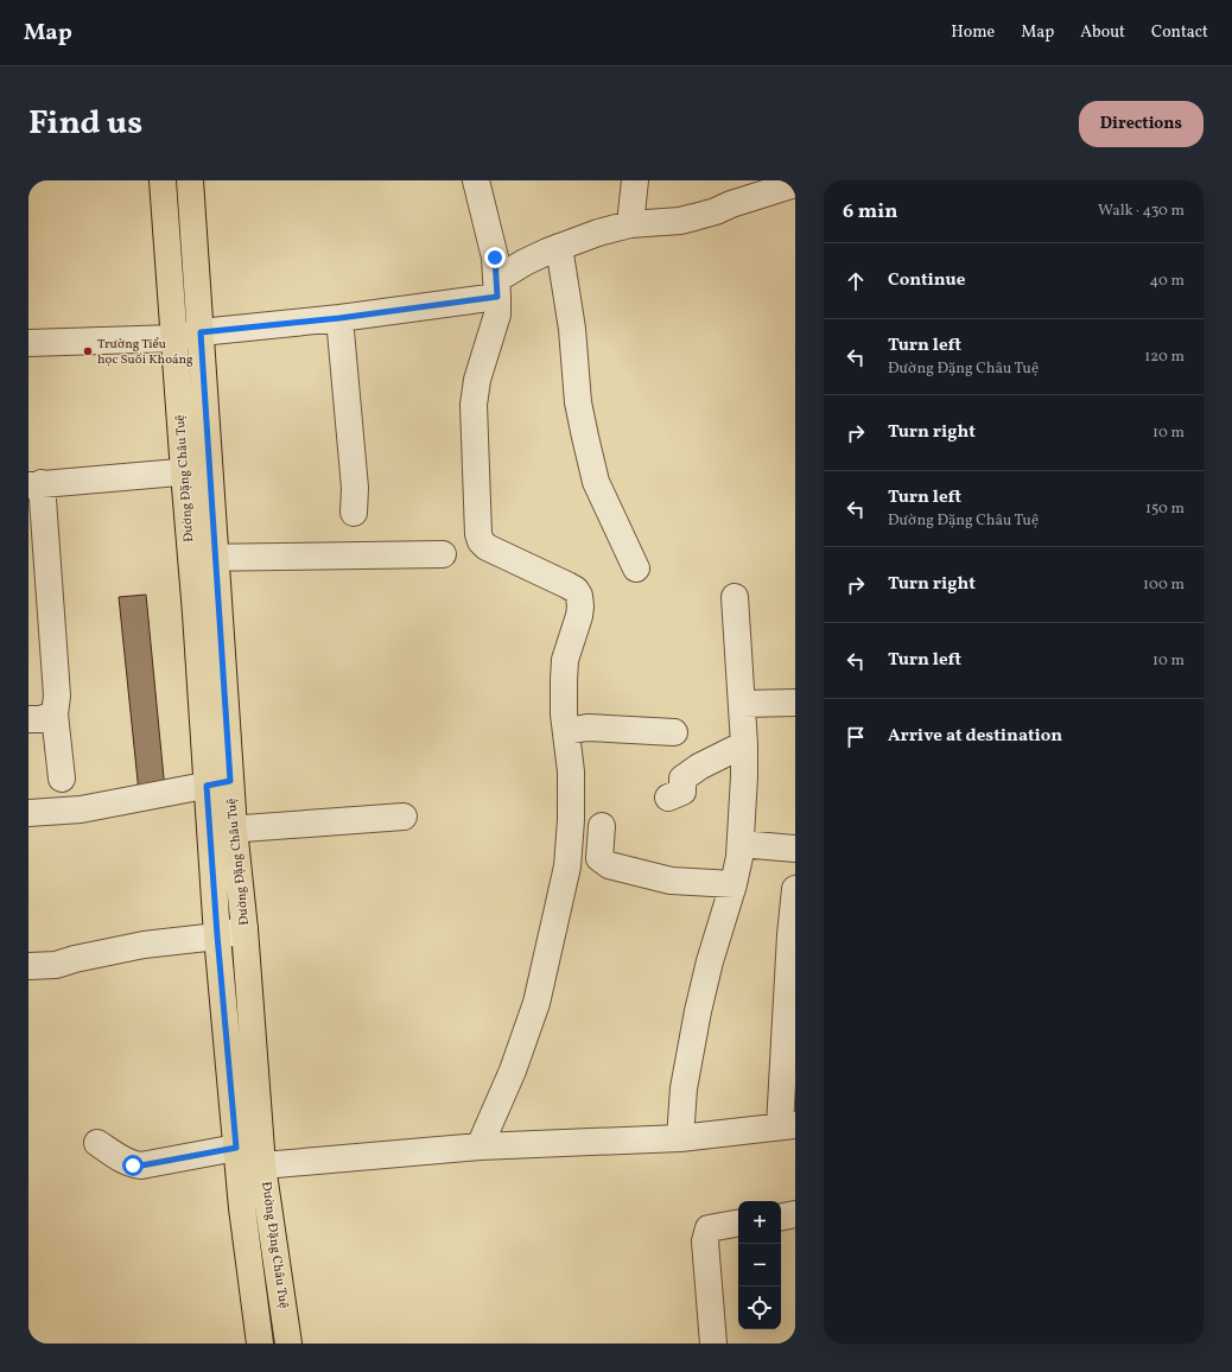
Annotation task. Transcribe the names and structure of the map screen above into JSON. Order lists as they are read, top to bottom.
{
  "streets": {
    "main road": ["Đường Đặng Châu Tuệ"]
  },
  "places": ["Trường Tiểu học Suối Khoáng"],
  "page": {
    "header": "Map",
    "nav": [
      "Home",
      "Map",
      "About",
      "Contact"
    ],
    "title": "Find us",
    "buttons": "Directions",
    "heading": ["6 min", "Walk · 430 m"],
    "list": [
      ["Continue", "40 m"],
      ["Turn left", "Đường Đặng Châu Tuệ", "120 m"],
      ["Turn right", "10 m"],
      ["Turn left", "Đường Đặng Châu Tuệ", "150 m"],
      ["Turn right", "100 m"],
      ["Turn left", "10 m"],
      "Arrive at destination"
    ],
    "map_buttons": ["+", "−"]
  }
}
